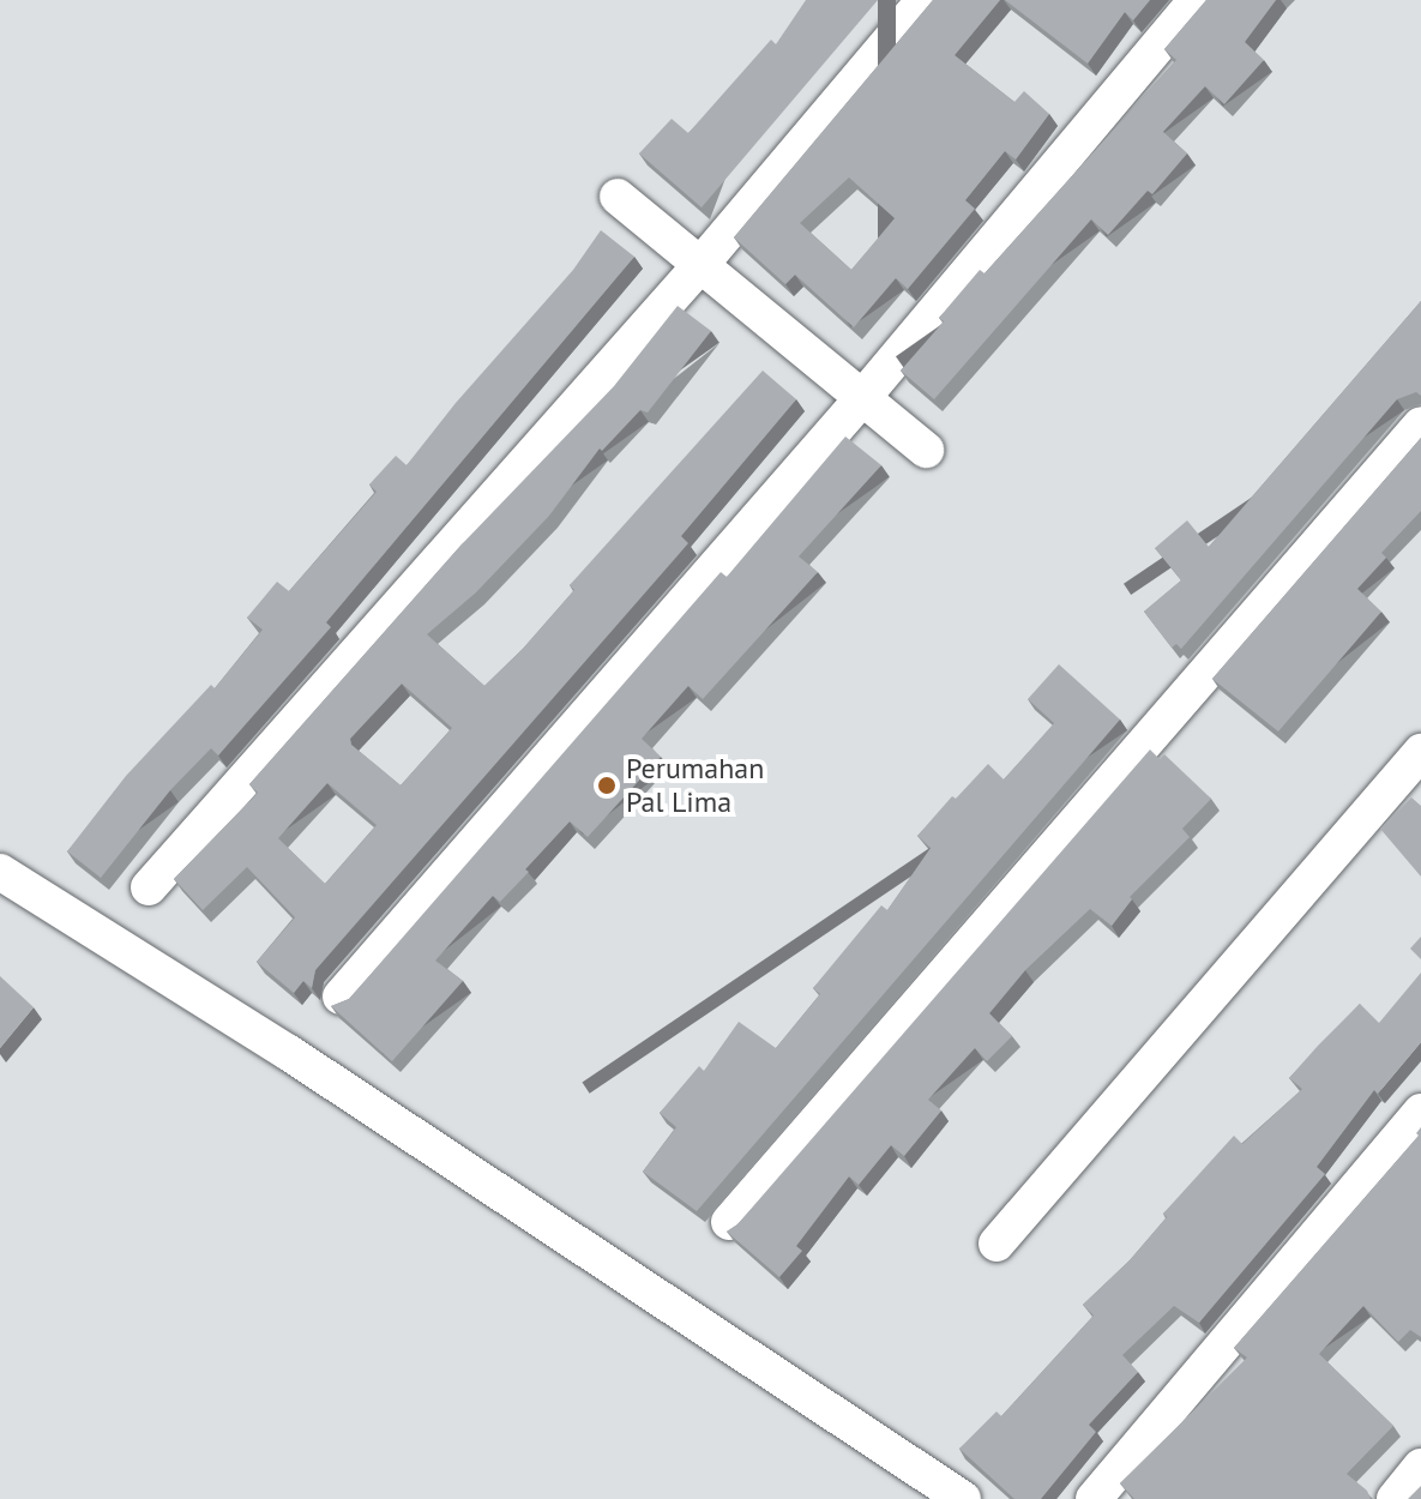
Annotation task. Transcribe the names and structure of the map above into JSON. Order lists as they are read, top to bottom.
{
  "places": ["Perumahan Pal Lima"]
}
